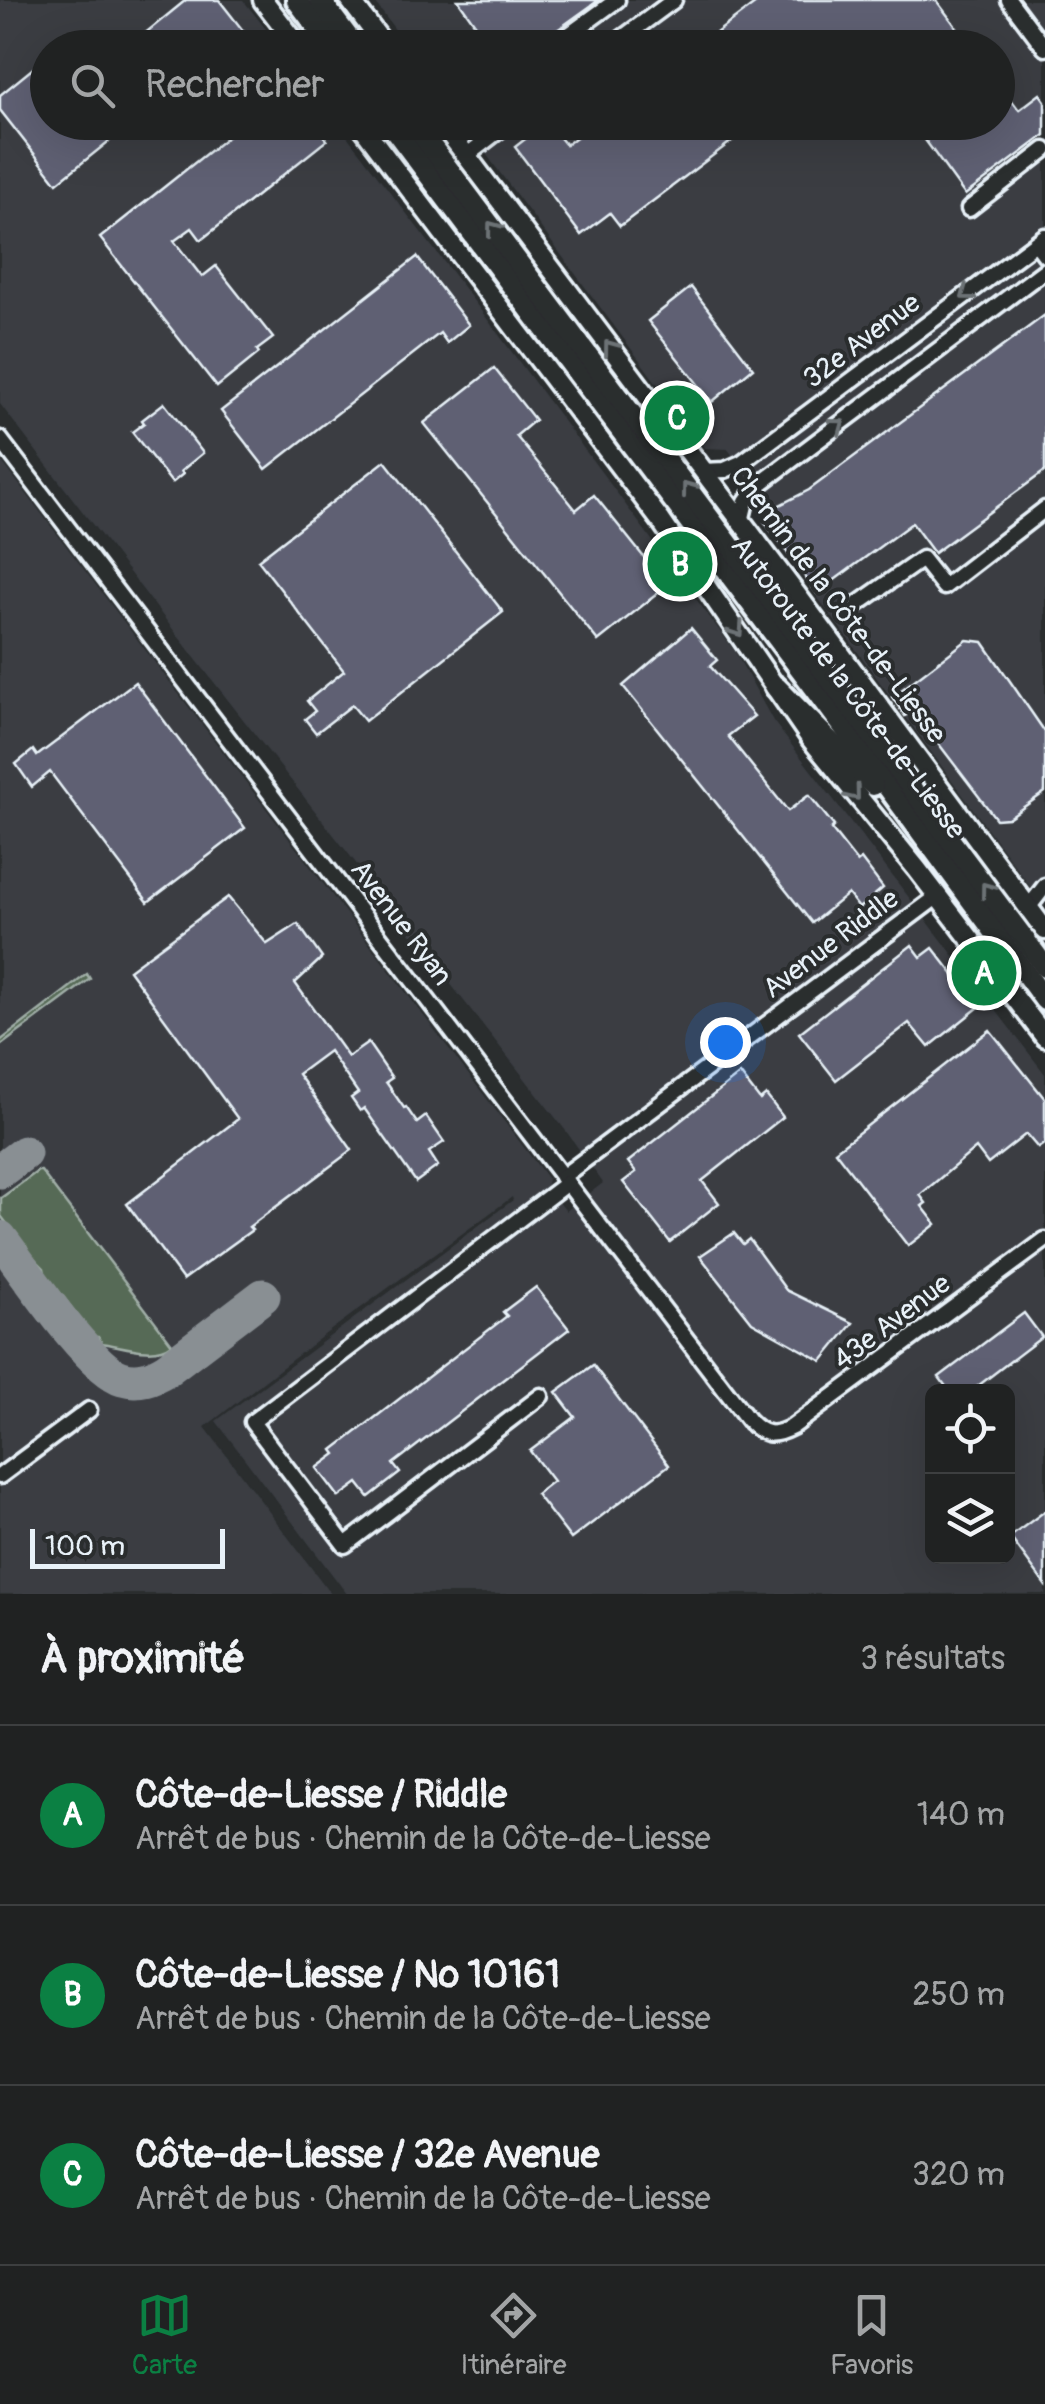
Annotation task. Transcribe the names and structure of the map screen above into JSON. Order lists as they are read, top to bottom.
{
  "streets": {
    "highway": ["Autoroute de la Côte-de-Liesse"],
    "main road": ["Chemin de la Côte-de-Liesse"],
    "street": [
      "32e Avenue",
      "Avenue Ryan",
      "Avenue Riddle",
      "43e Avenue"
    ]
  },
  "crossings": [
    ["32e Avenue", "Chemin de la Côte-de-Liesse"],
    ["Avenue Ryan", "Avenue Riddle"],
    ["Avenue Ryan", "43e Avenue"]
  ],
  "scale_bar": "100 m",
  "page": {
    "search": "Rechercher",
    "pins": ["C", "B", "A"],
    "scale": "100 m",
    "heading": ["À proximité", "3 résultats"],
    "list": [
      {
        "mark": "A",
        "name": "Côte-de-Liesse / Riddle",
        "note": "Arrêt de bus · Chemin de la Côte-de-Liesse",
        "value": "140 m"
      },
      {
        "mark": "B",
        "name": "Côte-de-Liesse / No 10161",
        "note": "Arrêt de bus · Chemin de la Côte-de-Liesse",
        "value": "250 m"
      },
      {
        "mark": "C",
        "name": "Côte-de-Liesse / 32e Avenue",
        "note": "Arrêt de bus · Chemin de la Côte-de-Liesse",
        "value": "320 m"
      }
    ],
    "nav": ["Carte", "Itinéraire", "Favoris"]
  }
}
